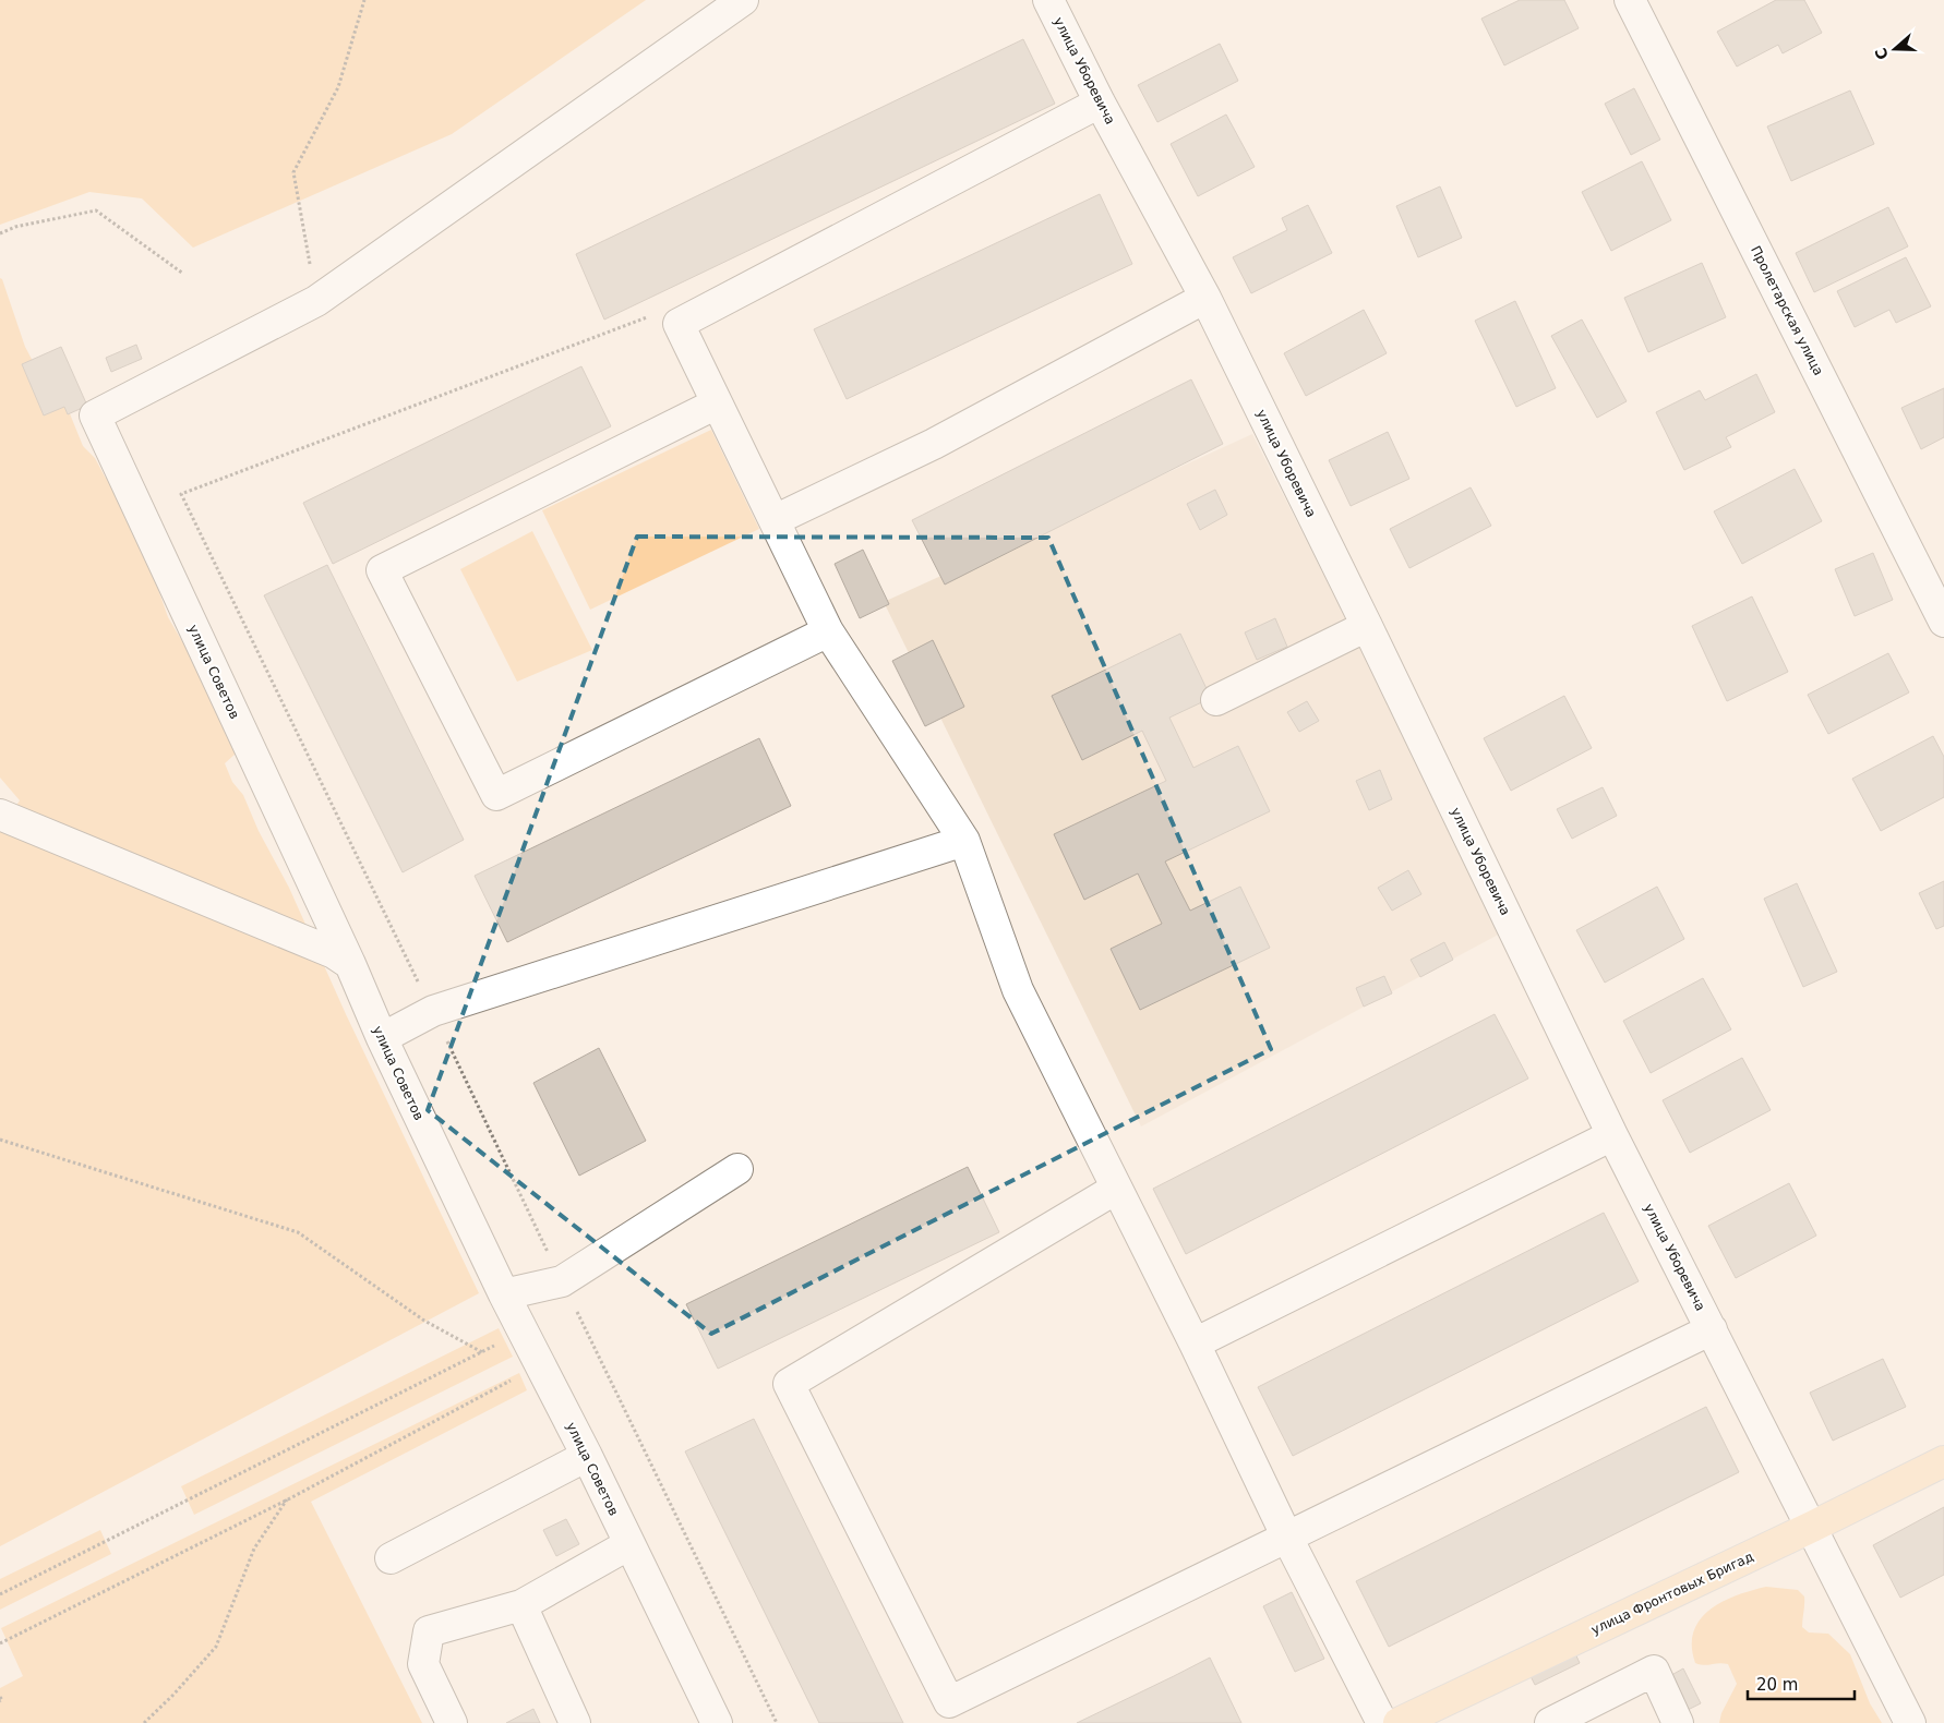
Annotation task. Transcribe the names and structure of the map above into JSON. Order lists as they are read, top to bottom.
{
  "streets": {
    "main road": ["улица Фронтовых Бригад"],
    "street": ["улица Уборевича", "Пролетарская улица", "улица Советов"]
  },
  "crossings": [
    ["улица Уборевича", "улица Фронтовых Бригад"]
  ],
  "scale_bar": "20 m",
  "north": "left"
}
